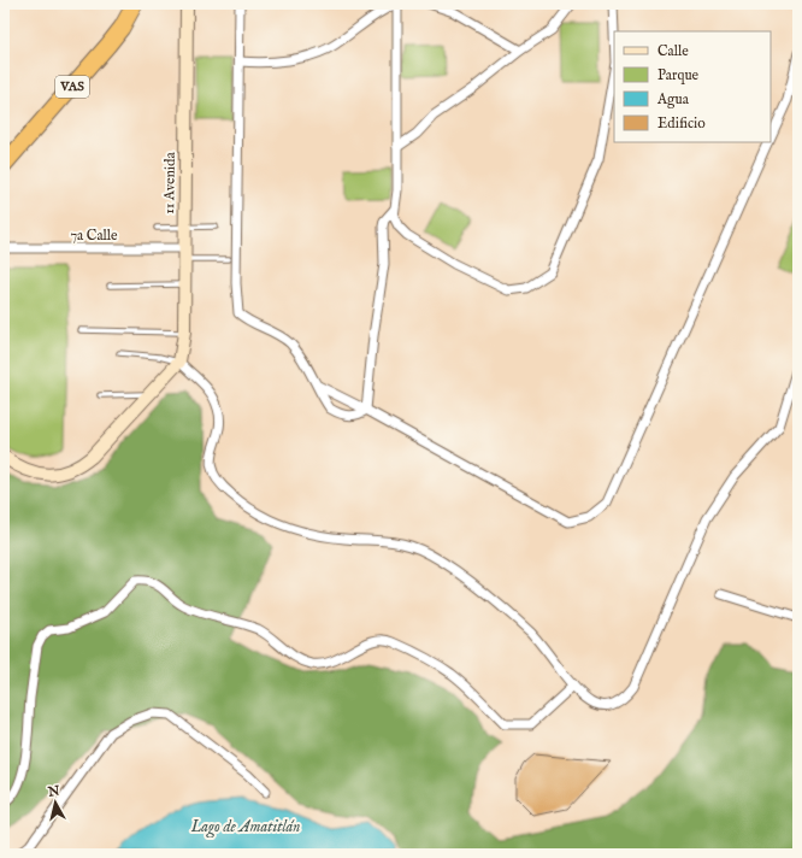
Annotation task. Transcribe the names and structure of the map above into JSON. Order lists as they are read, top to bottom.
{
  "streets": {
    "highway": ["VAS"],
    "street": ["11 Avenida", "7a Calle"]
  },
  "crossings": [
    ["11 Avenida", "7a Calle"]
  ],
  "water": ["Lago de Amatitlán"],
  "legend": [
    "Calle",
    "Parque",
    "Agua",
    "Edificio"
  ],
  "north": "top"
}
